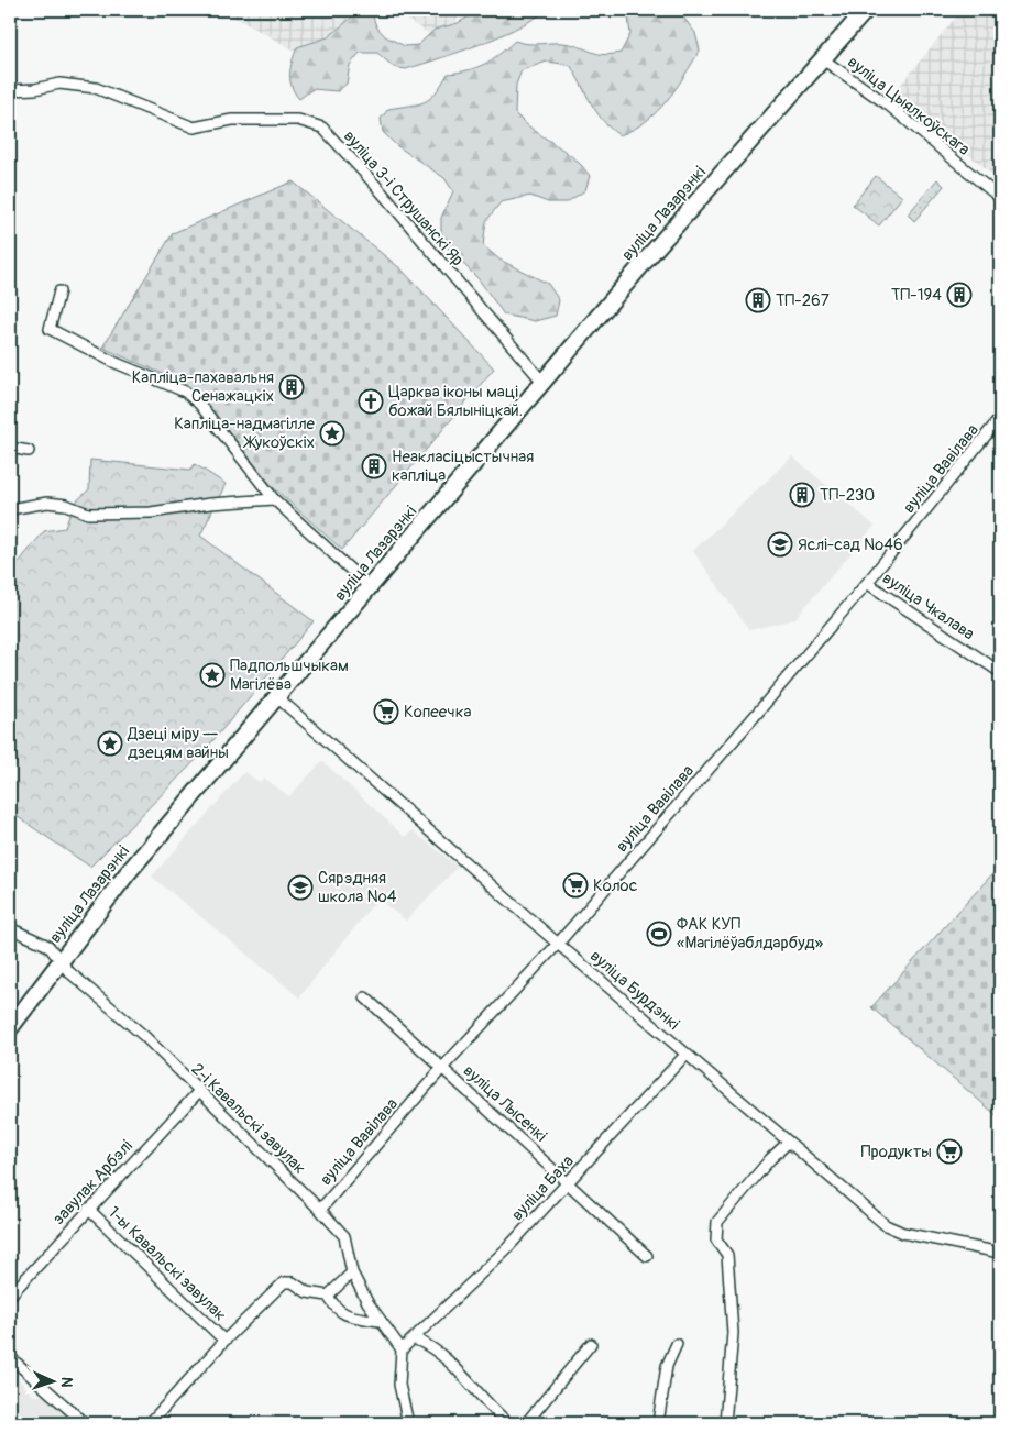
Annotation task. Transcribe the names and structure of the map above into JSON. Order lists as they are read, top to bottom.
{
  "streets": {
    "main road": ["вуліца Лазарэнкі"],
    "street": [
      "вуліца Цыялкоўскага",
      "вуліца 3-і Струшанскі Яр",
      "вуліца Вавілава",
      "вуліца Чкалава",
      "вуліца Бурдэнкі",
      "вуліца Лысенкі",
      "2-і Кавальскі завулак",
      "завулак Арбэлі",
      "вуліца Баха",
      "1-ы Кавальскі завулак"
    ]
  },
  "crossings": [
    ["вуліца Цыялкоўскага", "вуліца Лазарэнкі"],
    ["вуліца 3-і Струшанскі Яр", "вуліца Лазарэнкі"],
    ["вуліца Лазарэнкі", "вуліца Бурдэнкі"],
    ["вуліца Лазарэнкі", "2-і Кавальскі завулак"],
    ["вуліца Вавілава", "вуліца Чкалава"],
    ["вуліца Вавілава", "вуліца Бурдэнкі"],
    ["вуліца Вавілава", "вуліца Лысенкі"],
    ["вуліца Вавілава", "2-і Кавальскі завулак"],
    ["вуліца Бурдэнкі", "вуліца Баха"],
    ["вуліца Лысенкі", "вуліца Баха"],
    ["2-і Кавальскі завулак", "завулак Арбэлі"],
    ["завулак Арбэлі", "1-ы Кавальскі завулак"]
  ],
  "places": {
    "building": [
      "ТП-194",
      "ТП-267",
      "Капліца-пахавальня Сенажацкіх",
      "Неакласіцыстычная капліца",
      "ТП-230"
    ],
    "church": ["Царква іконы маці божай Бялыніцкай."],
    "place": ["Капліца-надмагілле Жукоўскіх", "Падпольшчыкам Магілёва", "Дзеці міру — дзецям вайны"],
    "school or university": ["Яслі-сад №46", "Сярэдняя школа №4"],
    "supermarket": ["Копеечка", "Колос", "Продукты"],
    "sports": ["ФАК КУП «Магілёўаблдарбуд»"]
  },
  "north": "right"
}
